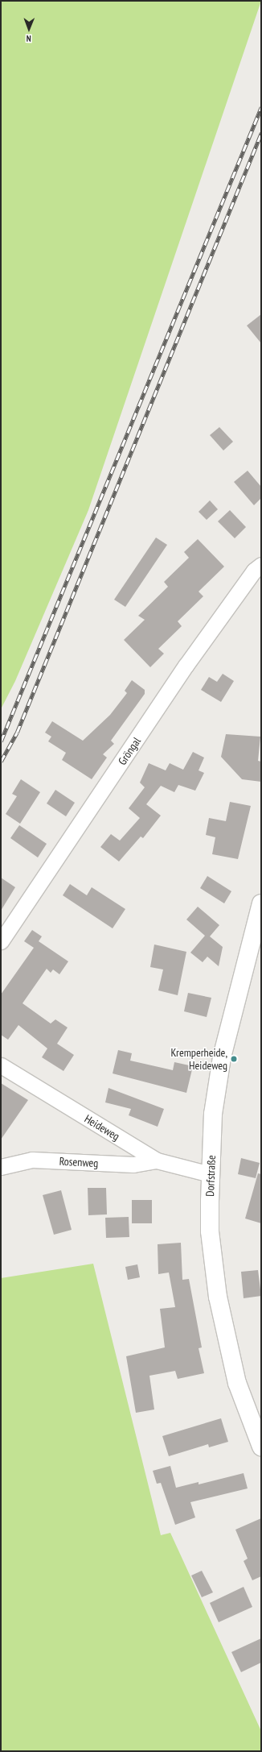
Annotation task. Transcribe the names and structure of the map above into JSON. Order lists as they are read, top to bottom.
{
  "streets": {
    "main road": ["Dorfstraße"],
    "street": ["Gröngal", "Heideweg", "Rosenweg"]
  },
  "crossings": [
    ["Heideweg", "Rosenweg"],
    ["Heideweg", "Dorfstraße"]
  ],
  "places": ["Kremperheide, Heideweg"],
  "north": "bottom"
}
